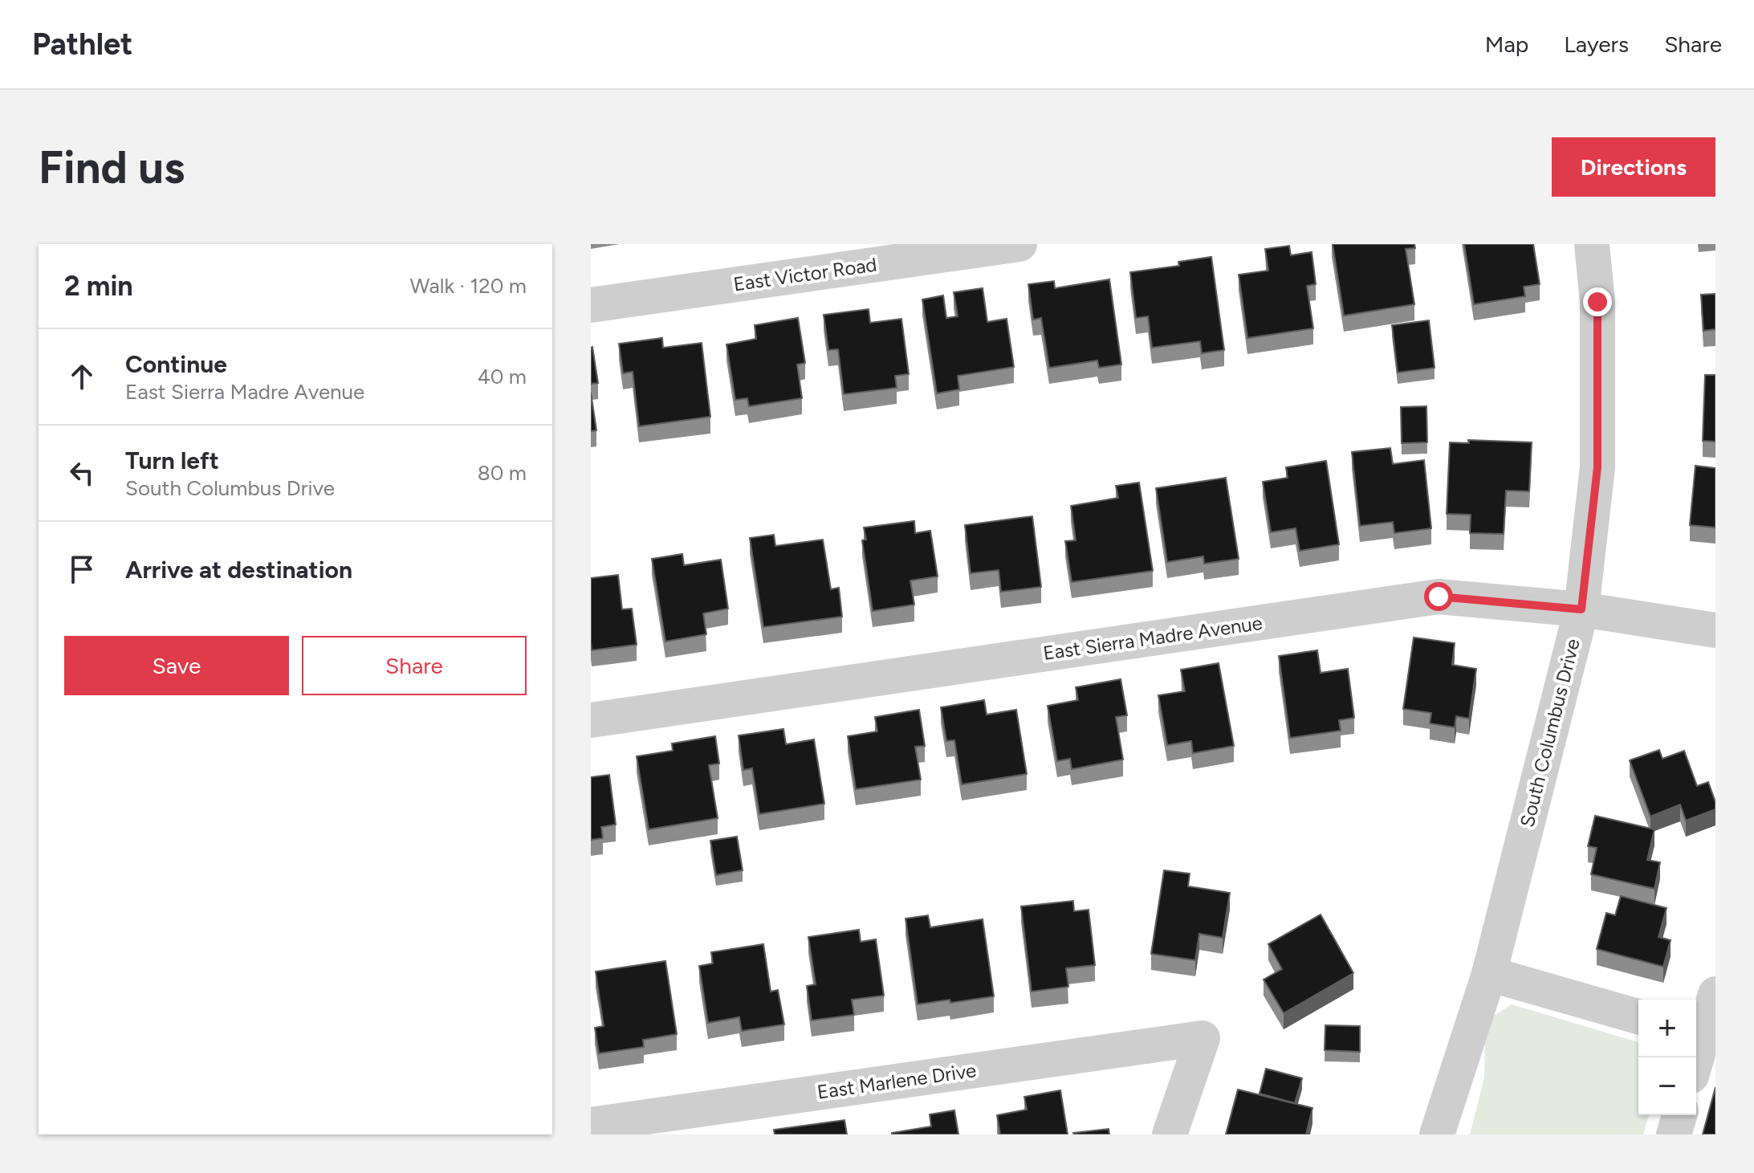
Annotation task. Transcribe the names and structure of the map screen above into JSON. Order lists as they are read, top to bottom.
{
  "streets": {
    "street": [
      "East Victor Road",
      "East Sierra Madre Avenue",
      "South Columbus Drive",
      "East Marlene Drive"
    ]
  },
  "crossings": [
    ["East Sierra Madre Avenue", "South Columbus Drive"]
  ],
  "page": {
    "header": "Pathlet",
    "nav": ["Map", "Layers", "Share"],
    "buttons": [
      "Directions",
      ["Save", "Share"]
    ],
    "title": "Find us",
    "heading": ["2 min", "Walk · 120 m"],
    "list": [
      ["Continue", "East Sierra Madre Avenue", "40 m"],
      ["Turn left", "South Columbus Drive", "80 m"],
      "Arrive at destination"
    ],
    "map_buttons": ["+", "−"]
  }
}
